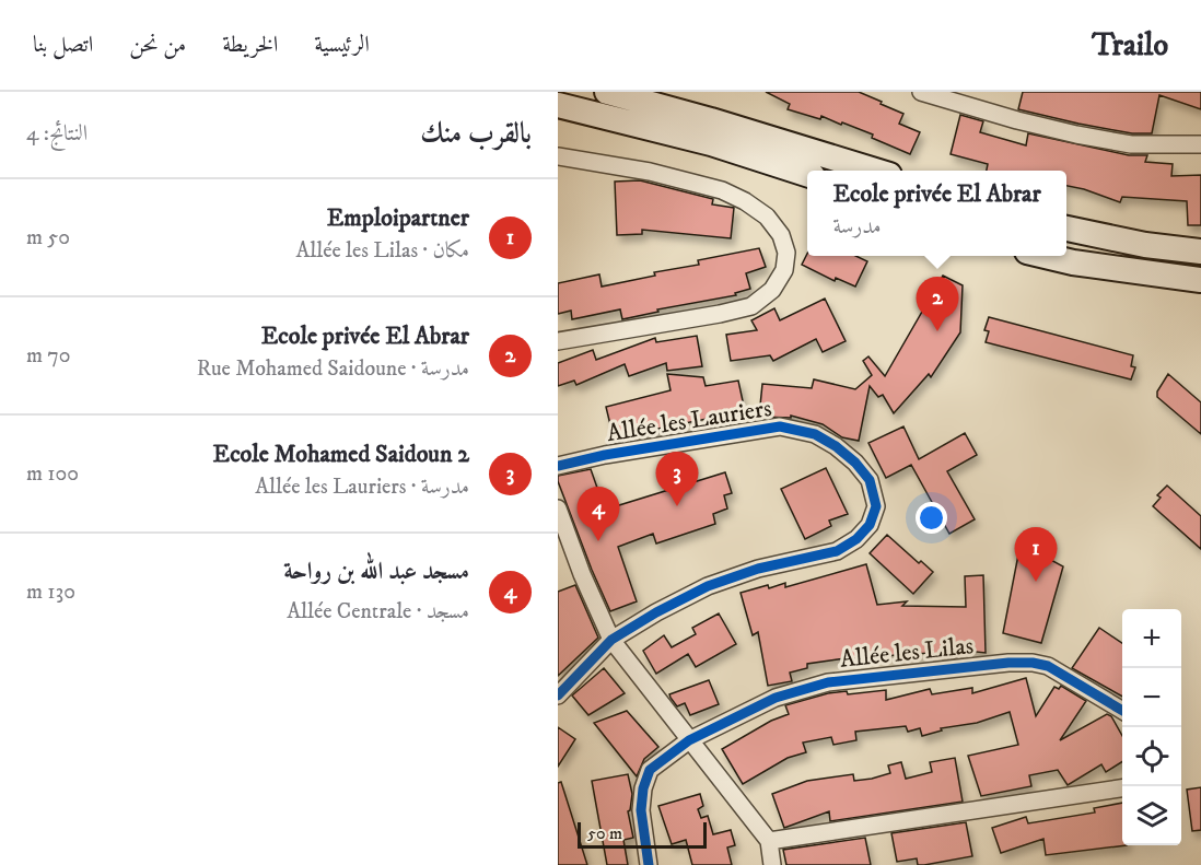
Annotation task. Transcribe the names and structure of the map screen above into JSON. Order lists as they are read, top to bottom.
{
  "streets": {
    "street": ["Allée les Lauriers", "Allée les Lilas"]
  },
  "scale_bar": "50 m",
  "page": {
    "header": "Trailo",
    "nav": [
      "الرئيسية",
      "الخريطة",
      "من نحن",
      "اتصل بنا"
    ],
    "heading": ["بالقرب منك", "النتائج: 4"],
    "popup": ["Ecole privée El Abrar", "مدرسة"],
    "list": [
      {
        "mark": "1",
        "name": "Emploipartner",
        "note": "مكان · Allée les Lilas",
        "value": "50 m"
      },
      {
        "mark": "2",
        "name": "Ecole privée El Abrar",
        "note": "مدرسة · Rue Mohamed Saidoune",
        "value": "70 m"
      },
      {
        "mark": "3",
        "name": "Ecole Mohamed Saidoun 2",
        "note": "مدرسة · Allée les Lauriers",
        "value": "100 m"
      },
      {
        "mark": "4",
        "name": "مسجد عبد الله بن رواحة",
        "note": "مسجد · Allée Centrale",
        "value": "130 m"
      }
    ],
    "pins": [
      "2",
      "3",
      "4",
      "1"
    ],
    "map_buttons": ["+", "−"],
    "scale": "50 m"
  }
}
